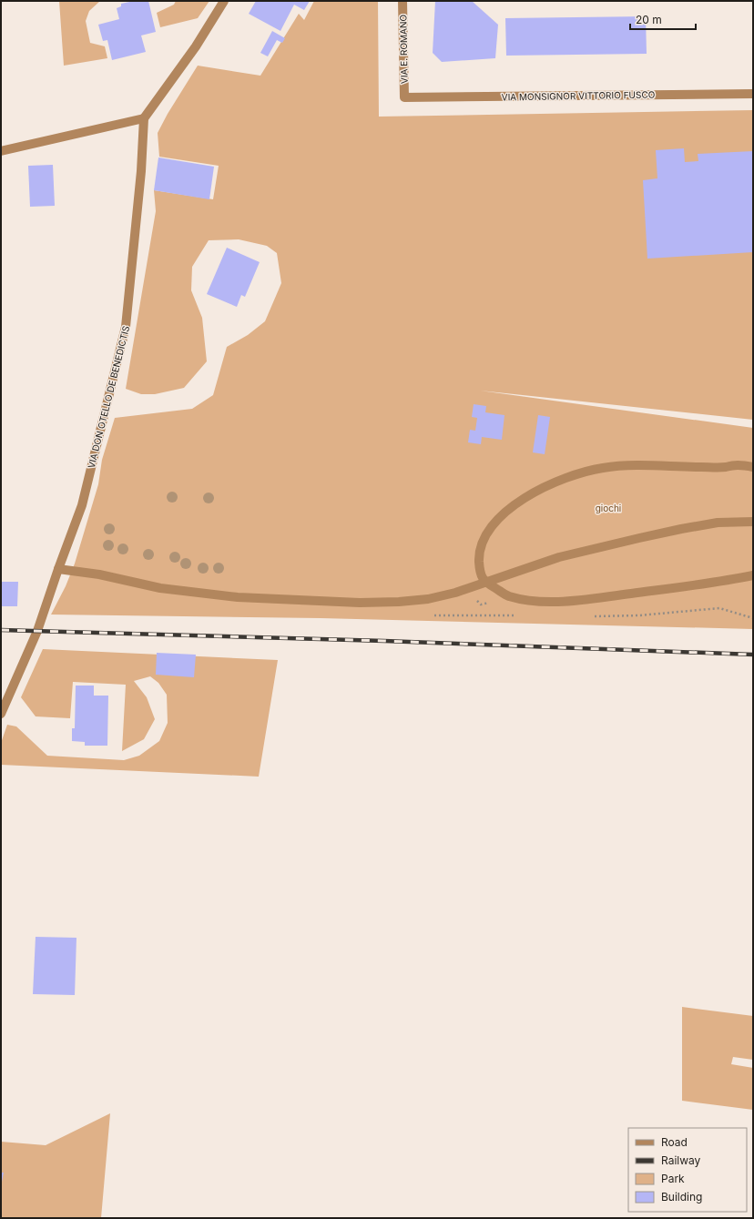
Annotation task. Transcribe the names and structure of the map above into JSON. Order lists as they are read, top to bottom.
{
  "streets": {
    "street": ["VIA E. ROMANO", "VIA MONSIGNOR VITTORIO FUSCO", "VIA DON OTELLO DE BENEDICTIS"]
  },
  "crossings": [
    ["VIA E. ROMANO", "VIA MONSIGNOR VITTORIO FUSCO"]
  ],
  "parks": ["giochi"],
  "legend": [
    "Road",
    "Railway",
    "Park",
    "Building"
  ],
  "scale_bar": "20 m"
}
